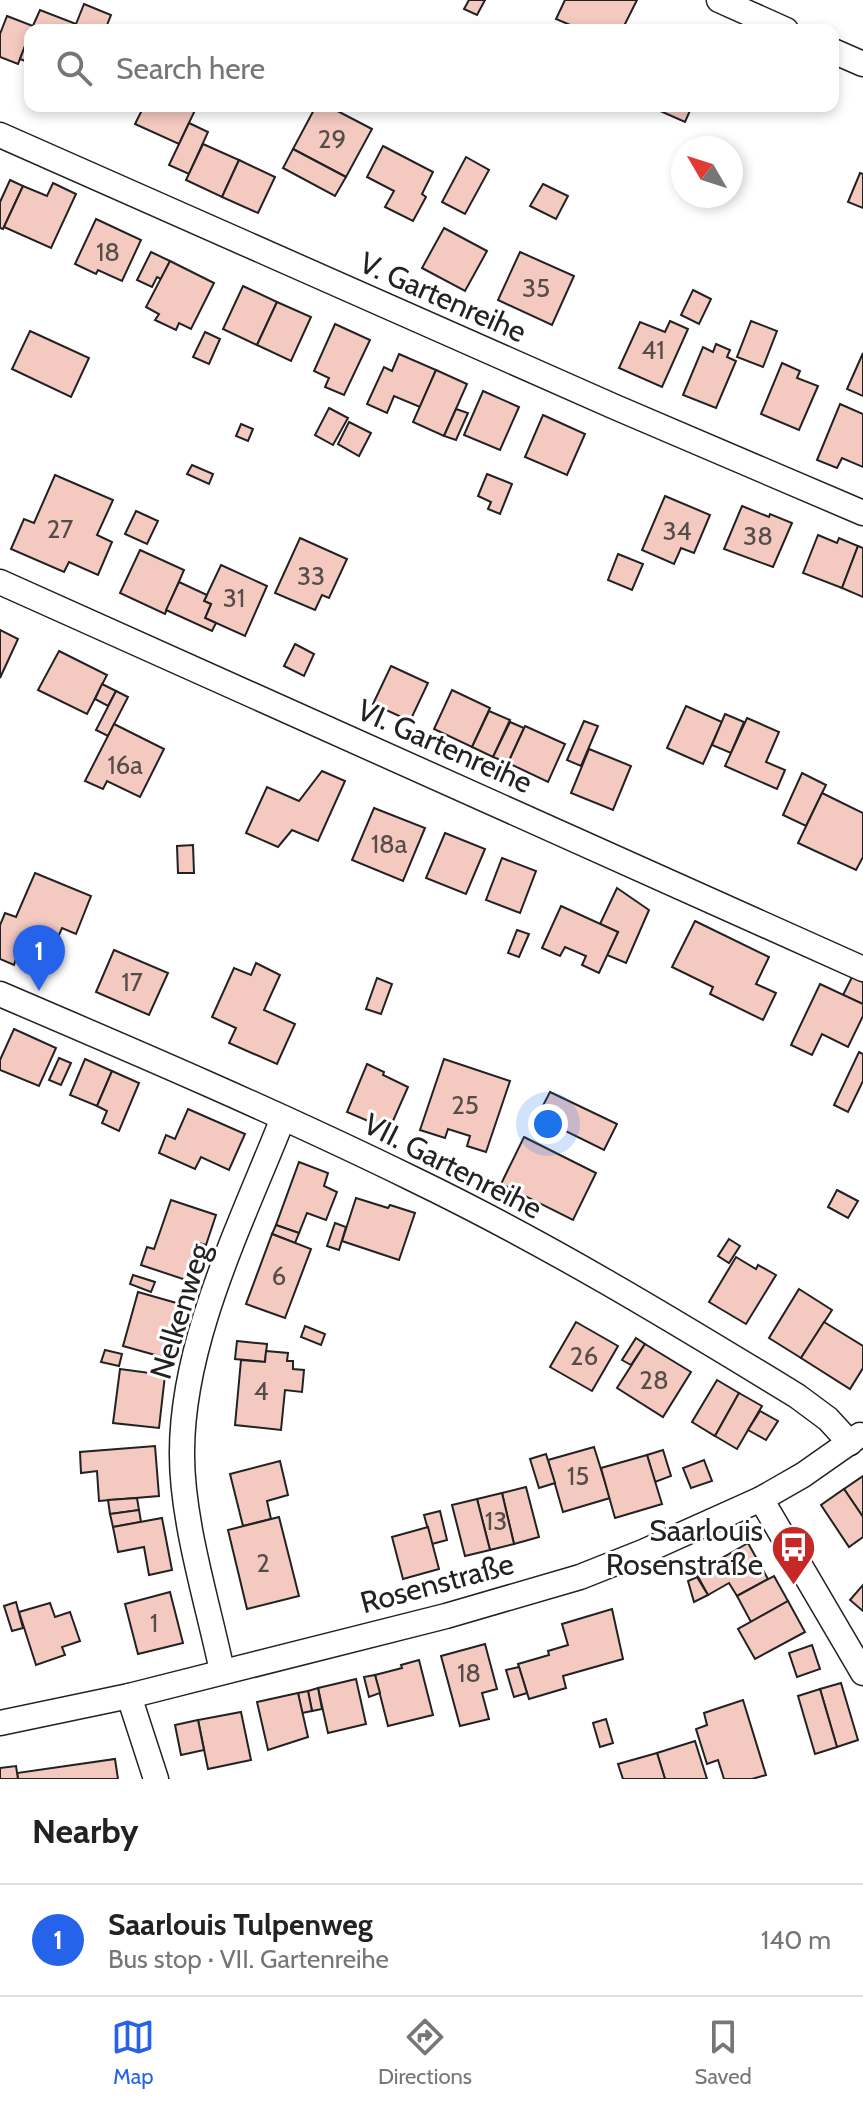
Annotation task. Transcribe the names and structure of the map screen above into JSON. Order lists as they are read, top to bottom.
{
  "streets": {
    "street": [
      "V. Gartenreihe",
      "VI. Gartenreihe",
      "VII. Gartenreihe",
      "Nelkenweg",
      "Rosenstraße"
    ]
  },
  "crossings": [
    ["VII. Gartenreihe", "Nelkenweg"],
    ["VII. Gartenreihe", "Rosenstraße"],
    ["Nelkenweg", "Rosenstraße"]
  ],
  "places": {
    "bus stop": ["Saarlouis Rosenstraße"]
  },
  "house_numbers": [
    "29",
    "18",
    "35",
    "41",
    "27",
    "34",
    "38",
    "33",
    "31",
    "16a",
    "18a",
    "17",
    "25",
    "6",
    "26",
    "28",
    "4",
    "15",
    "13",
    "2",
    "1",
    "18"
  ],
  "north": "top left",
  "page": {
    "search": "Search here",
    "pins": "1",
    "heading": "Nearby",
    "list": [
      {
        "mark": "1",
        "name": "Saarlouis Tulpenweg",
        "note": "Bus stop · VII. Gartenreihe",
        "value": "140 m"
      }
    ],
    "nav": ["Map", "Directions", "Saved"]
  }
}
